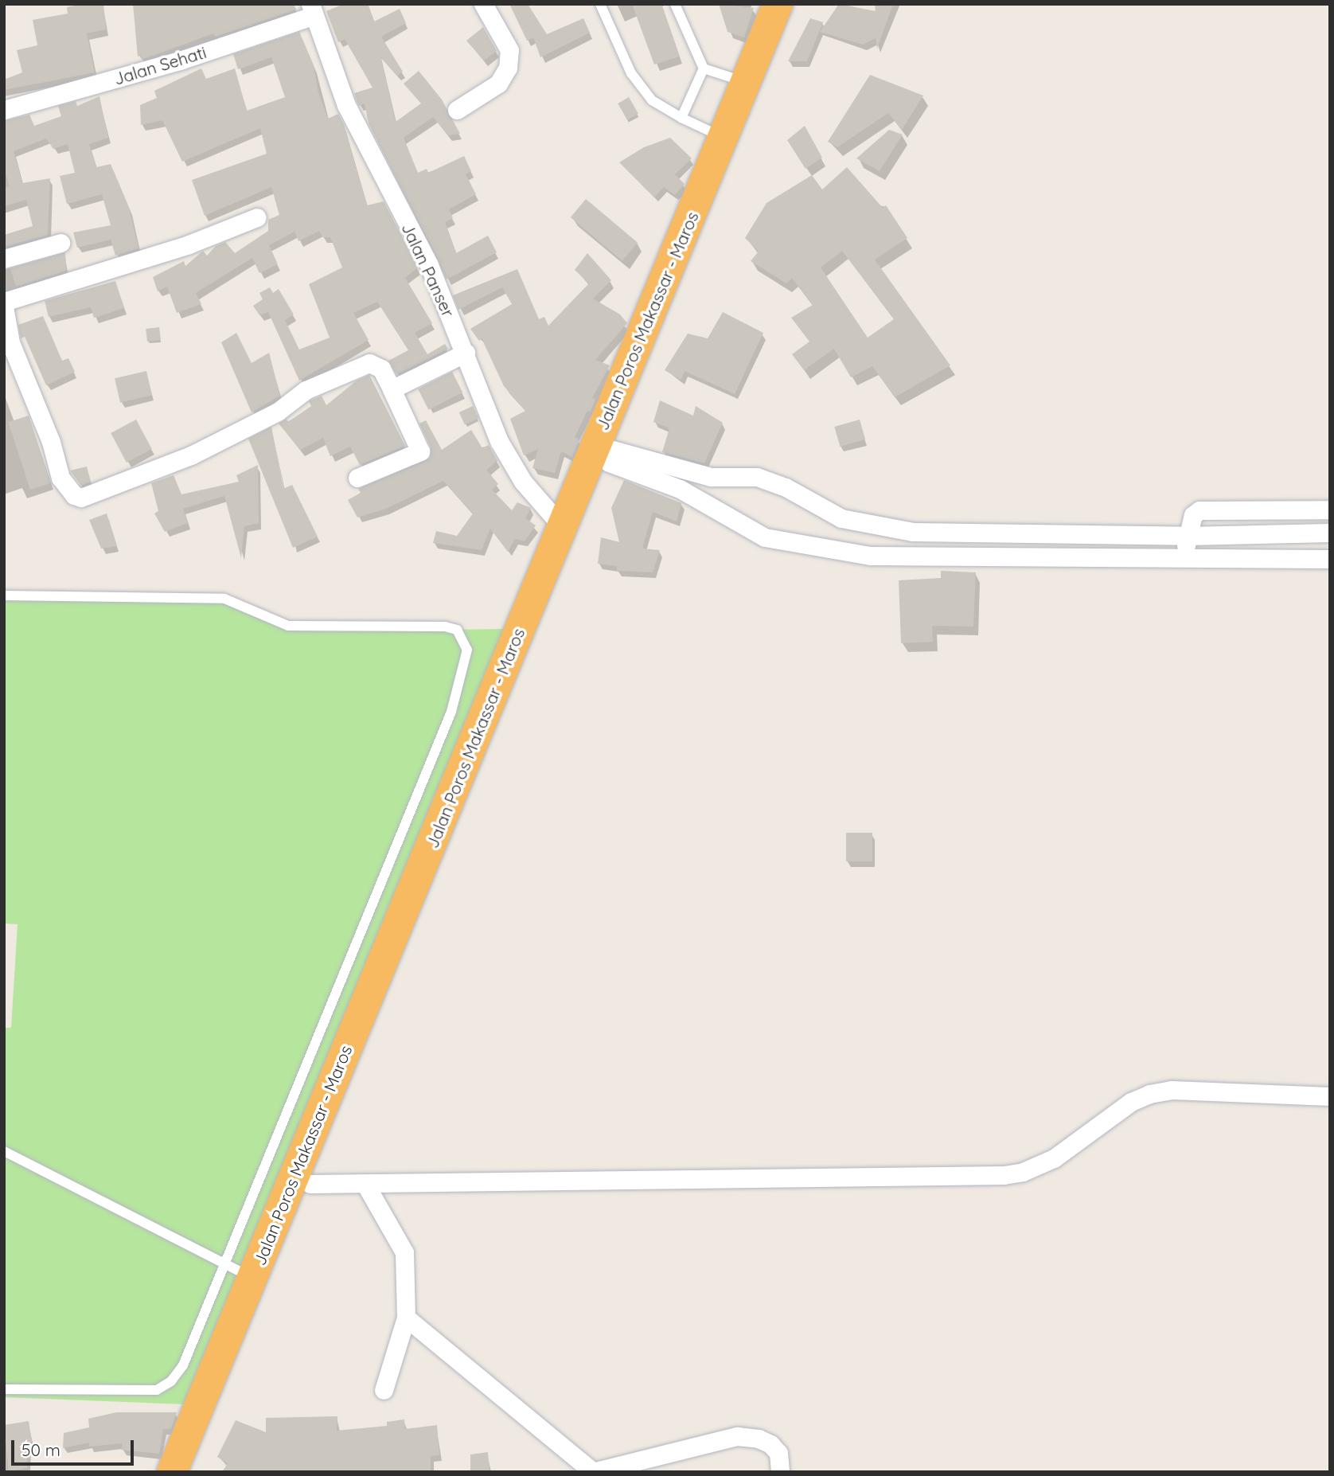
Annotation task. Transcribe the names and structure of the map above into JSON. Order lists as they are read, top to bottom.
{
  "streets": {
    "highway": ["Jalan Poros Makassar - Maros"],
    "street": ["Jalan Sehati", "Jalan Panser"]
  },
  "crossings": [
    ["Jalan Sehati", "Jalan Panser"],
    ["Jalan Panser", "Jalan Poros Makassar - Maros"]
  ],
  "scale_bar": "50 m"
}
